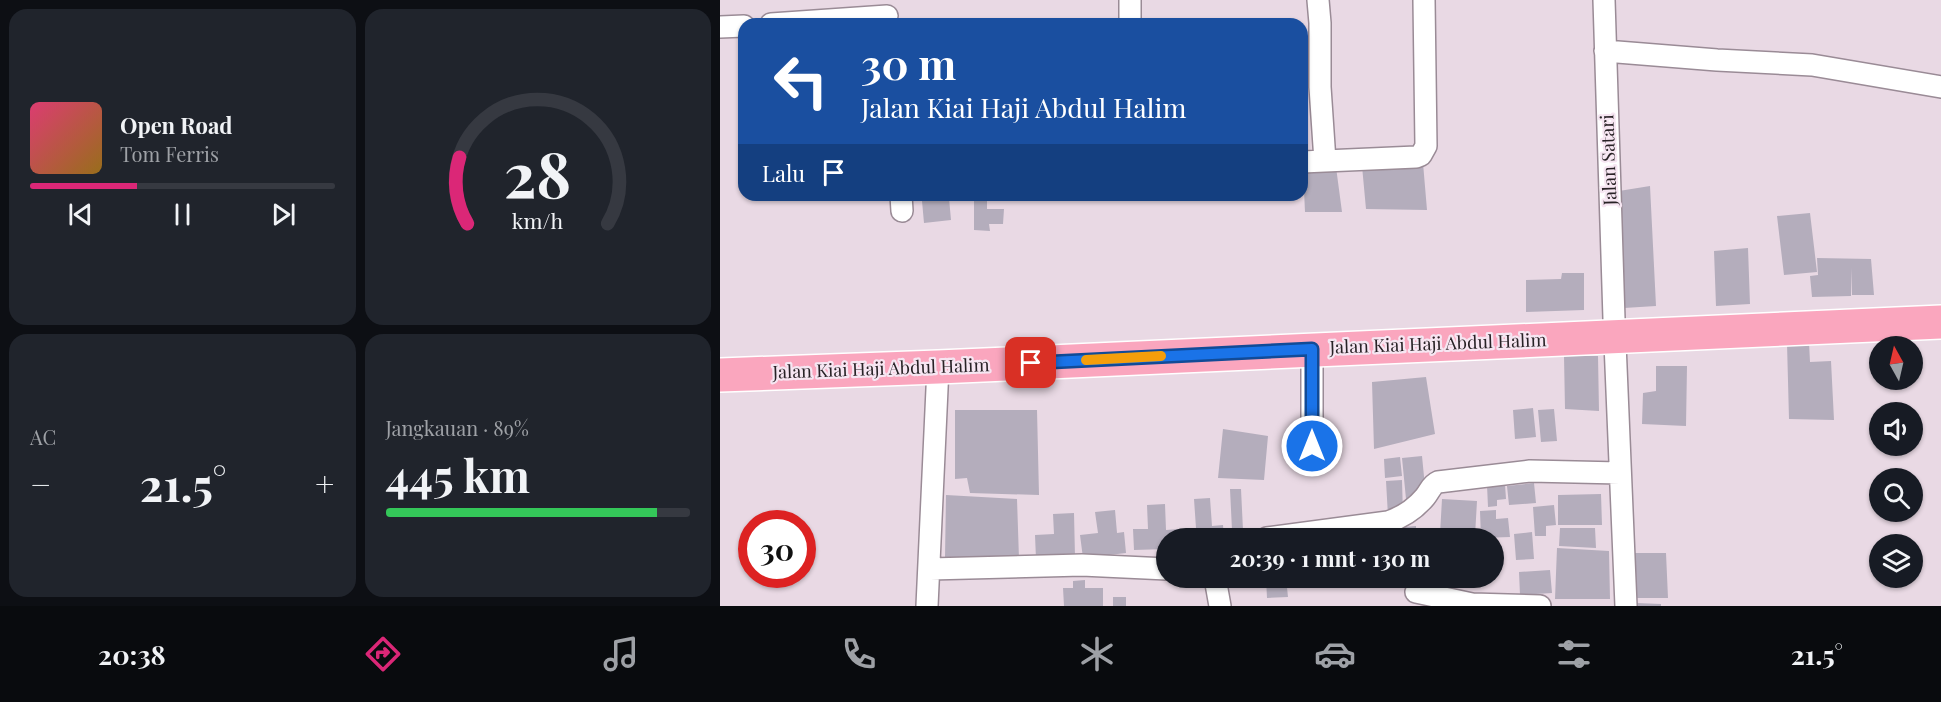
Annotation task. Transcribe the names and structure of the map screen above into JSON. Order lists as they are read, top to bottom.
{
  "streets": {
    "main road": ["Jalan Kiai Haji Abdul Halim"],
    "street": ["Jalan Satari"]
  },
  "crossings": [
    ["Jalan Satari", "Jalan Kiai Haji Abdul Halim"]
  ],
  "north": "top",
  "page": {
    "turn": ["30 m", "Jalan Kiai Haji Abdul Halim"],
    "song": ["Open Road", "Tom Ferris"],
    "then": "Lalu",
    "tile": [
      "AC",
      ["Jangkauan · 89%", "445 km"]
    ],
    "heat": ["−", "21.5°", "+"],
    "limit": "30",
    "trip": "20:39 · 1 mnt · 130 m",
    "tabs": ["20:38", "21.5°"],
    "gauge": ["28", "km/h"]
  }
}
